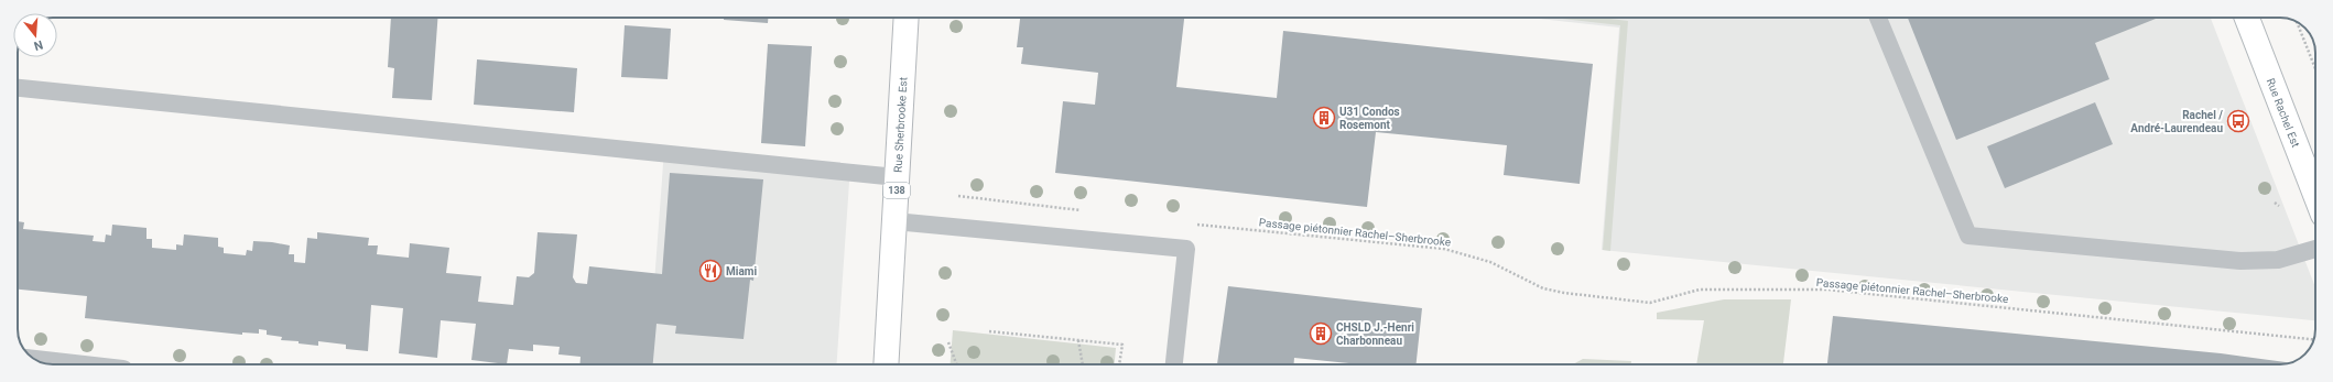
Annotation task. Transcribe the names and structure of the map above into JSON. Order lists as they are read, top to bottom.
{
  "streets": {
    "main road": ["Rue Rachel Est", "Rue Sherbrooke Est", "138"],
    "path": ["Passage piétonnier Rachel–Sherbrooke"]
  },
  "places": {
    "building": ["U31 Condos Rosemont", "CHSLD J.-Henri Charbonneau"],
    "bus stop": ["Rachel / André-Laurendeau"],
    "restaurant": ["Miami"]
  },
  "north": "bottom"
}
